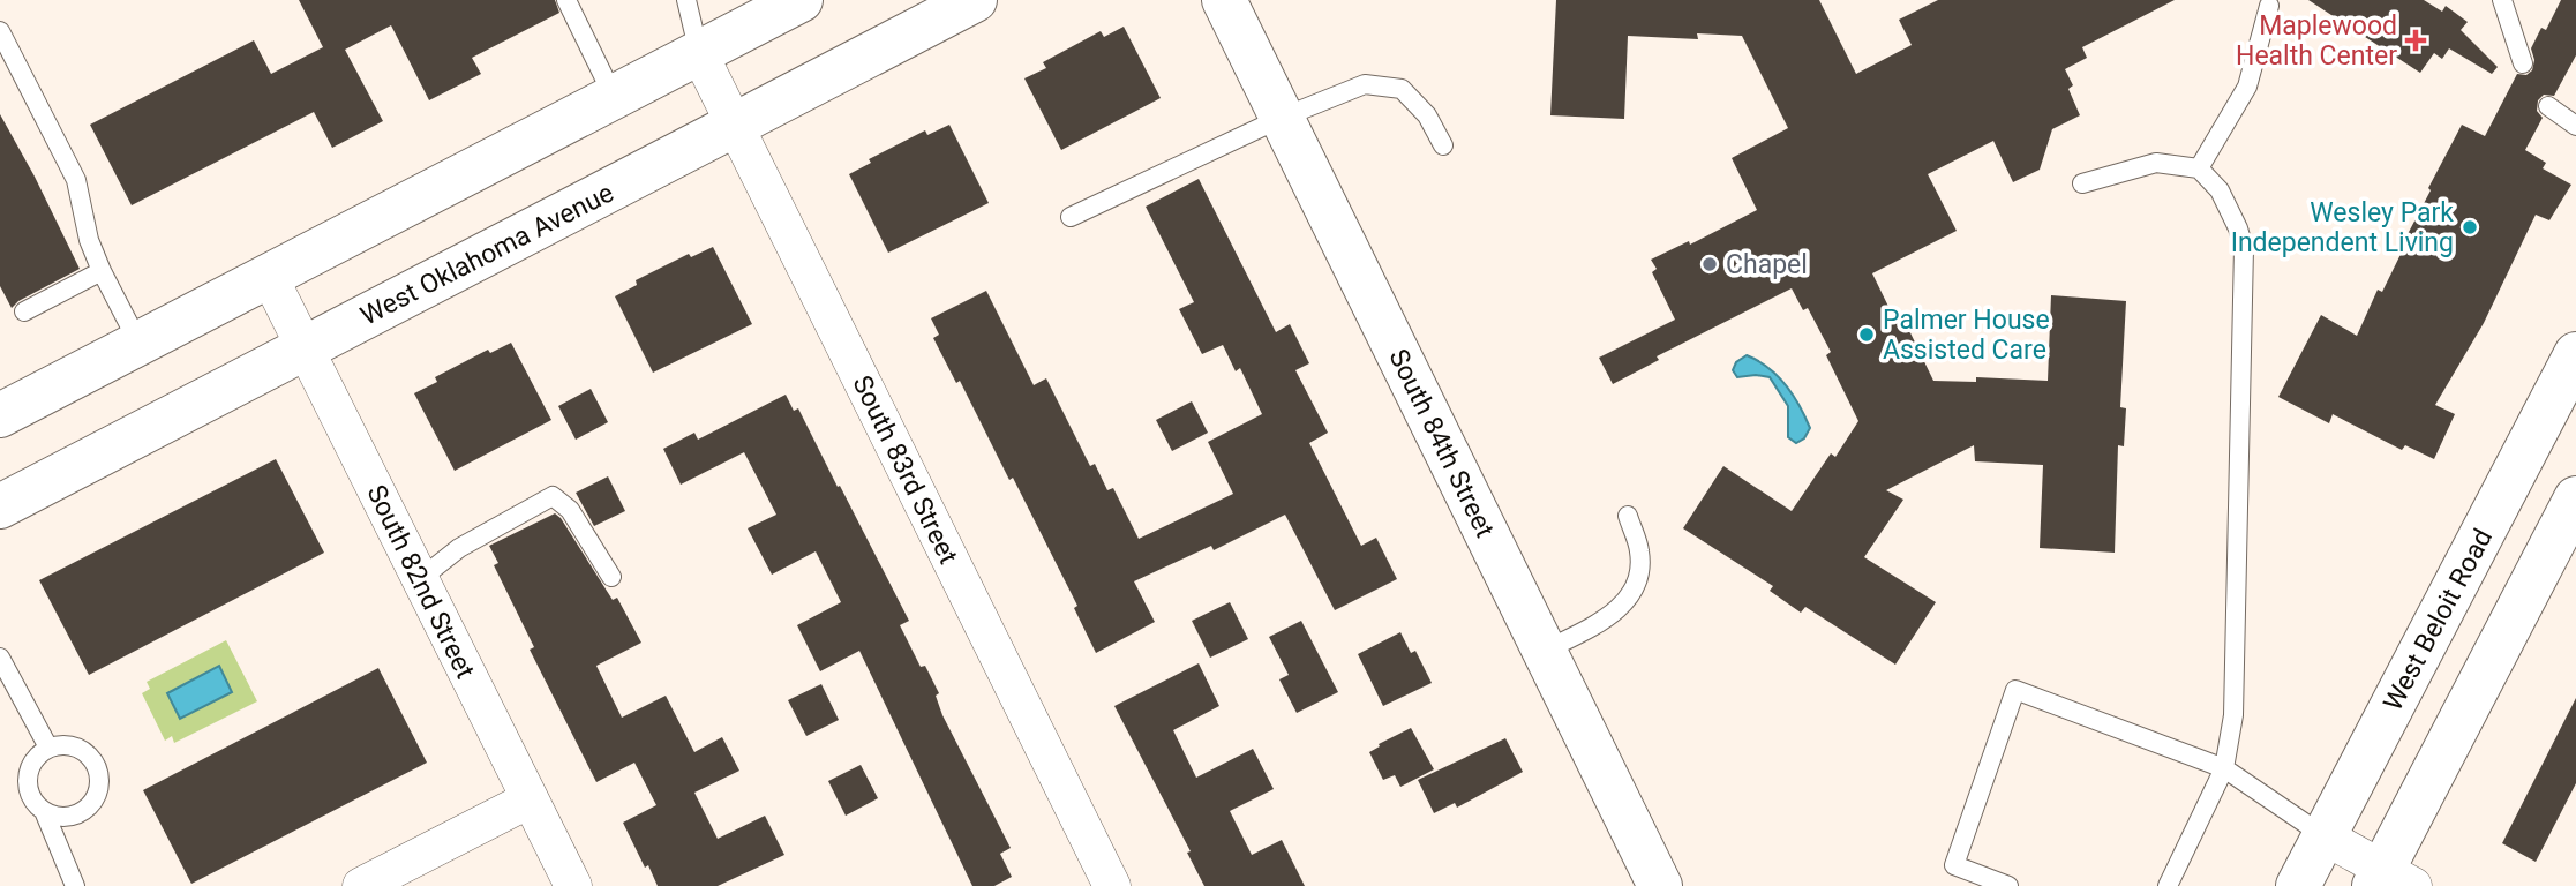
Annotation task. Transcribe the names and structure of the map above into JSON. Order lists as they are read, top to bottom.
{
  "streets": {
    "main road": ["West Oklahoma Avenue", "South 84th Street", "West Beloit Road"],
    "street": ["South 83rd Street", "South 82nd Street"]
  },
  "crossings": [
    ["West Oklahoma Avenue", "South 83rd Street"],
    ["West Oklahoma Avenue", "South 82nd Street"]
  ],
  "places": {
    "health": ["Maplewood Health Center"],
    "other": ["Wesley Park Independent Living", "Chapel", "Palmer House Assisted Care"]
  }
}
